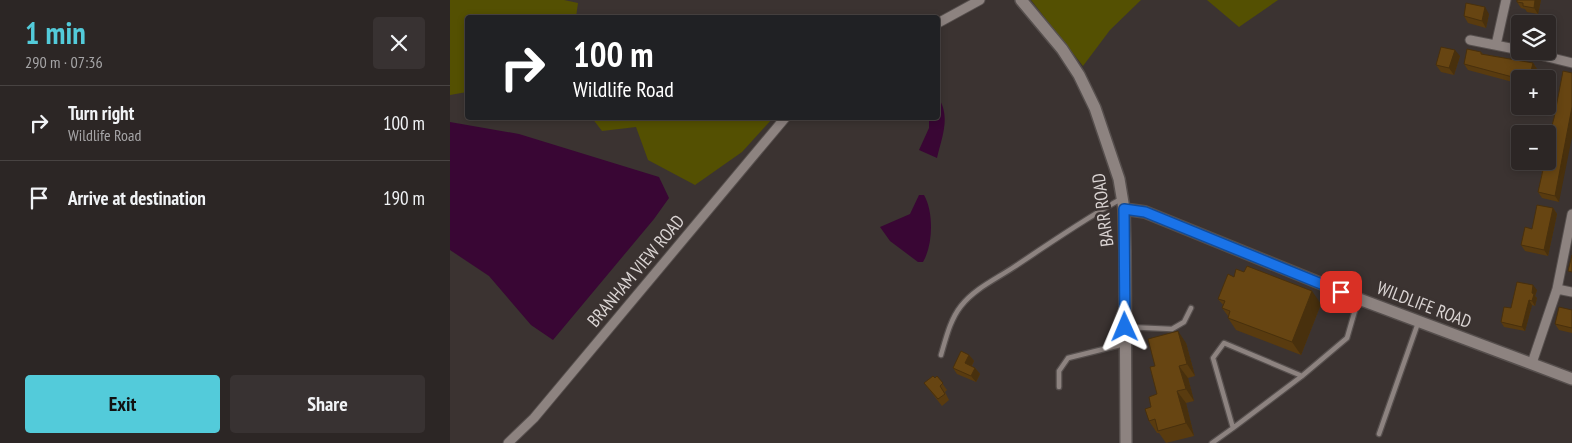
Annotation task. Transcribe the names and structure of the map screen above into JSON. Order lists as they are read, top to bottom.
{
  "streets": {
    "street": ["BARR ROAD", "BRANHAM VIEW ROAD", "WILDLIFE ROAD"]
  },
  "crossings": [
    ["BARR ROAD", "WILDLIFE ROAD"]
  ],
  "page": {
    "heading": ["1 min", "290 m · 07:36"],
    "map_buttons": ["+", "−"],
    "turn": ["100 m", "Wildlife Road"],
    "list": [
      {
        "name": "Turn right",
        "note": "Wildlife Road",
        "value": "100 m"
      },
      {
        "name": "Arrive at destination",
        "value": "190 m"
      }
    ],
    "buttons": ["Exit", "Share"]
  }
}
